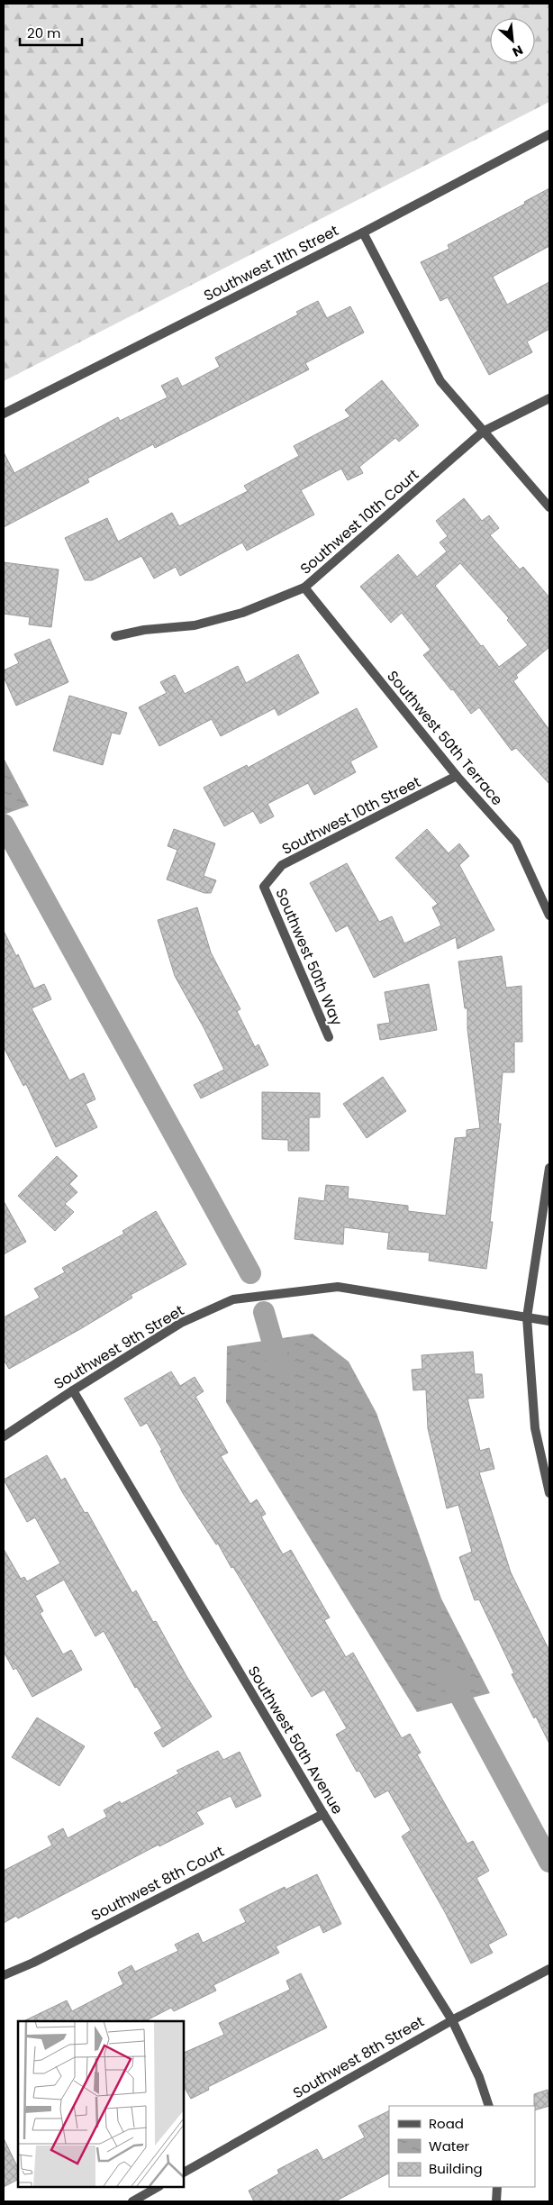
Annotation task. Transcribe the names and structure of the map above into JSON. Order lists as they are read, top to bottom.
{
  "streets": {
    "street": [
      "Southwest 11th Street",
      "Southwest 10th Court",
      "Southwest 50th Terrace",
      "Southwest 10th Street",
      "Southwest 50th Way",
      "Southwest 9th Street",
      "Southwest 50th Avenue",
      "Southwest 8th Court",
      "Southwest 8th Street"
    ]
  },
  "crossings": [
    ["Southwest 10th Court", "Southwest 50th Terrace"],
    ["Southwest 50th Terrace", "Southwest 10th Street"],
    ["Southwest 10th Street", "Southwest 50th Way"],
    ["Southwest 9th Street", "Southwest 50th Avenue"],
    ["Southwest 50th Avenue", "Southwest 8th Court"],
    ["Southwest 50th Avenue", "Southwest 8th Street"]
  ],
  "legend": ["Road", "Water", "Building"],
  "scale_bar": "20 m",
  "north": "bottom right"
}
